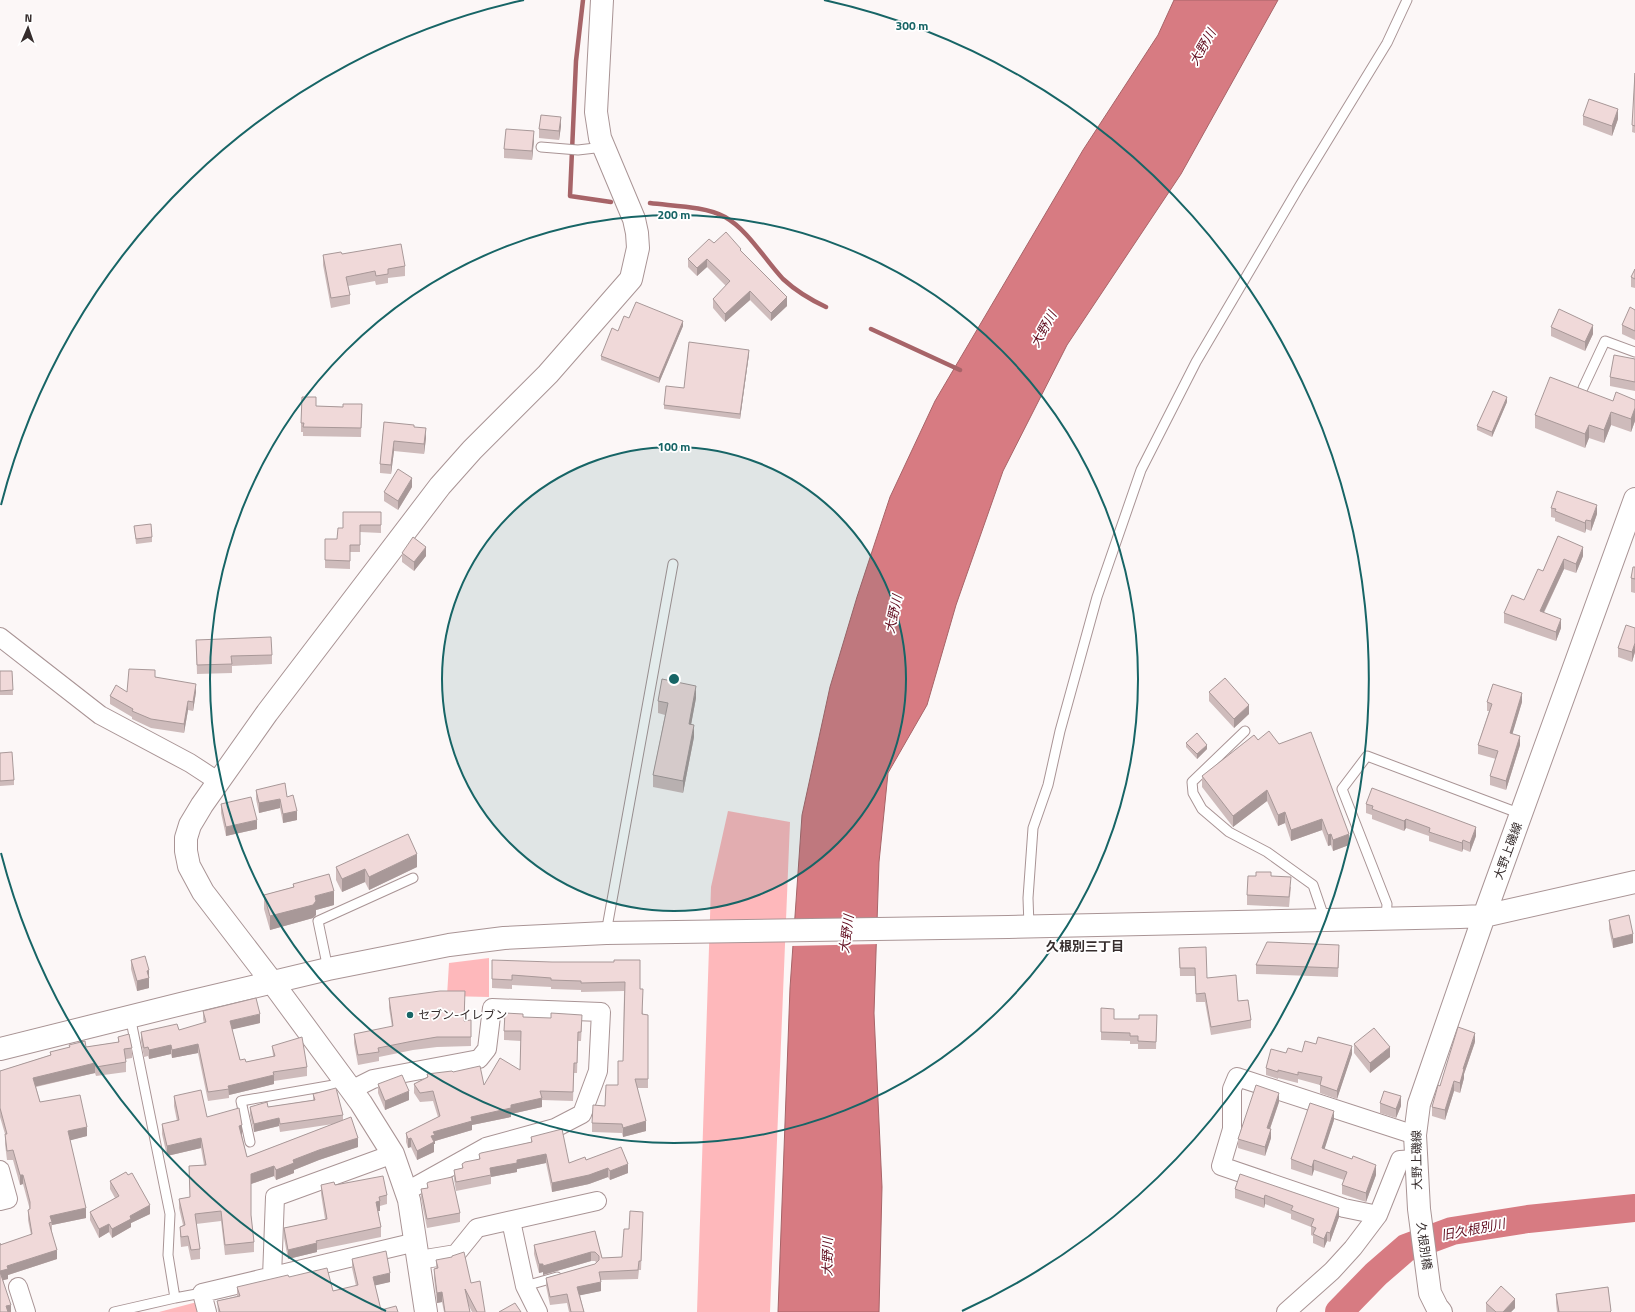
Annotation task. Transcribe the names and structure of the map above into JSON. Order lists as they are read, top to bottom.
{
  "streets": {
    "street": ["大野上磯線", "久根別橋"]
  },
  "crossings": [
    ["大野上磯線", "久根別橋"]
  ],
  "districts": ["久根別三丁目"],
  "water": ["大野川", "旧久根別川"],
  "places": ["セブン-イレブン"],
  "north": "top",
  "rings": ["300 m", "200 m", "100 m"]
}
